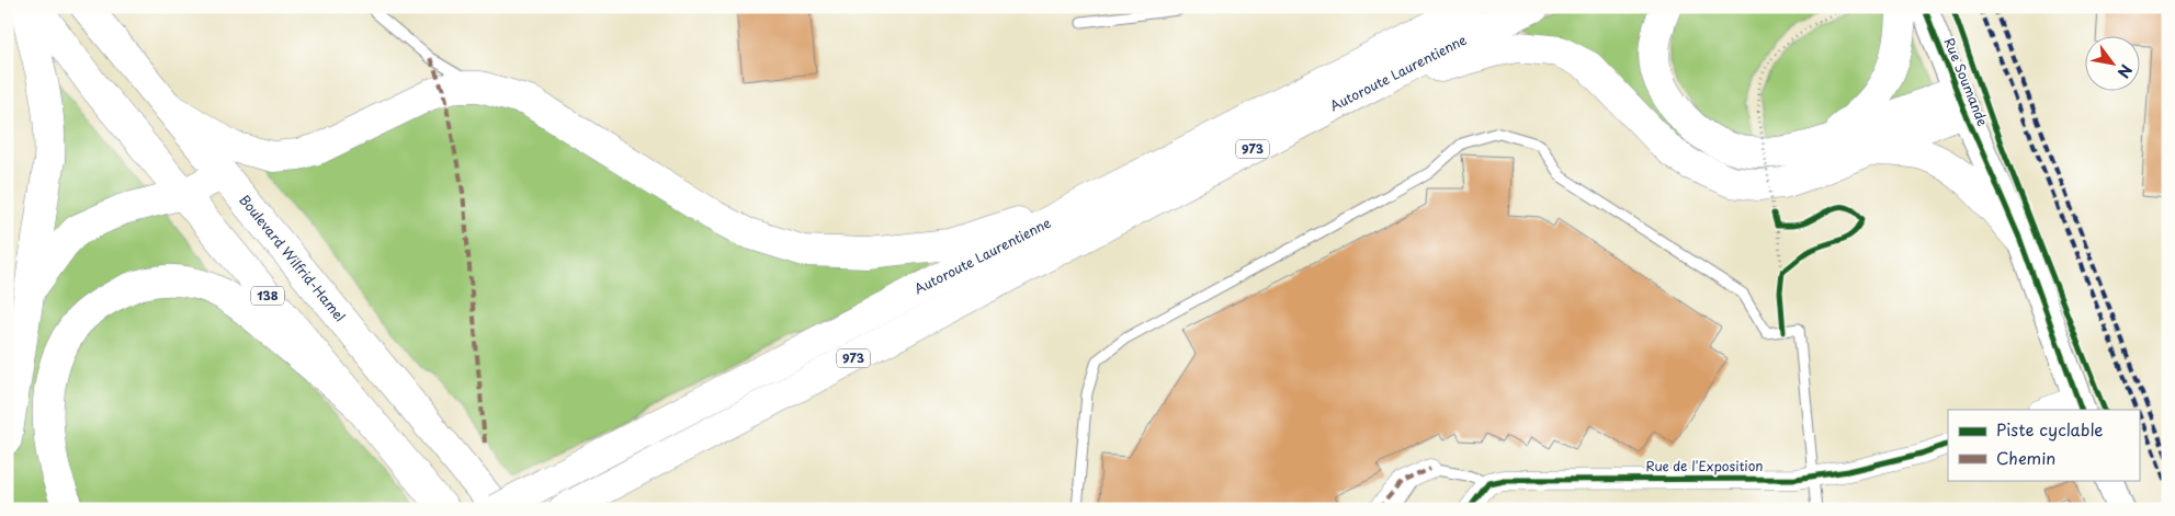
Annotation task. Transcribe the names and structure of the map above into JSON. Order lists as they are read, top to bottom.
{
  "streets": {
    "main road": [
      "Autoroute Laurentienne",
      "973",
      "Boulevard Wilfrid-Hamel",
      "138"
    ],
    "street": ["Rue Soumande", "Rue de l'Exposition"]
  },
  "crossings": [
    ["Autoroute Laurentienne", "Boulevard Wilfrid-Hamel"]
  ],
  "legend": ["Piste cyclable", "Chemin"],
  "north": "bottom right"
}
